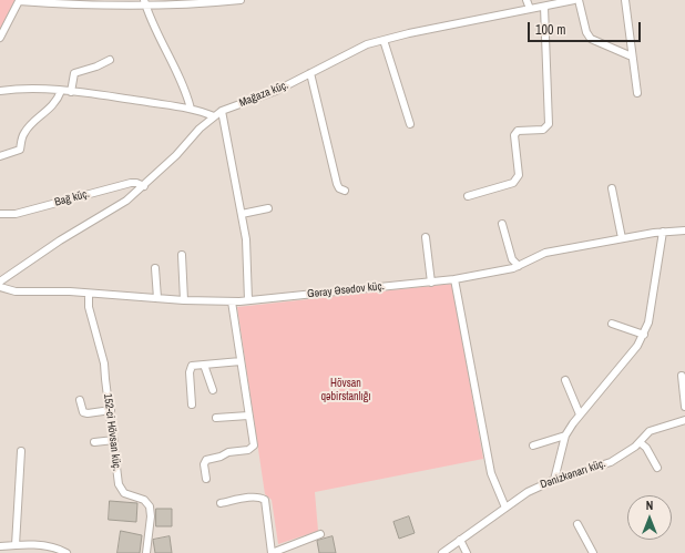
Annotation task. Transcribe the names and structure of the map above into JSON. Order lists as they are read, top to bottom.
{
  "streets": {
    "street": [
      "Mağaza küç.",
      "Bağ küç.",
      "Gəray Əsədov küç.",
      "152-ci Hövsan küç.",
      "Dənizkənarı küç."
    ]
  },
  "crossings": [
    ["Mağaza küç.", "Bağ küç."],
    ["Gəray Əsədov küç.", "152-ci Hövsan küç."]
  ],
  "parks": ["Hövsan qəbirstanlığı"],
  "scale_bar": "100 m",
  "north": "top"
}
